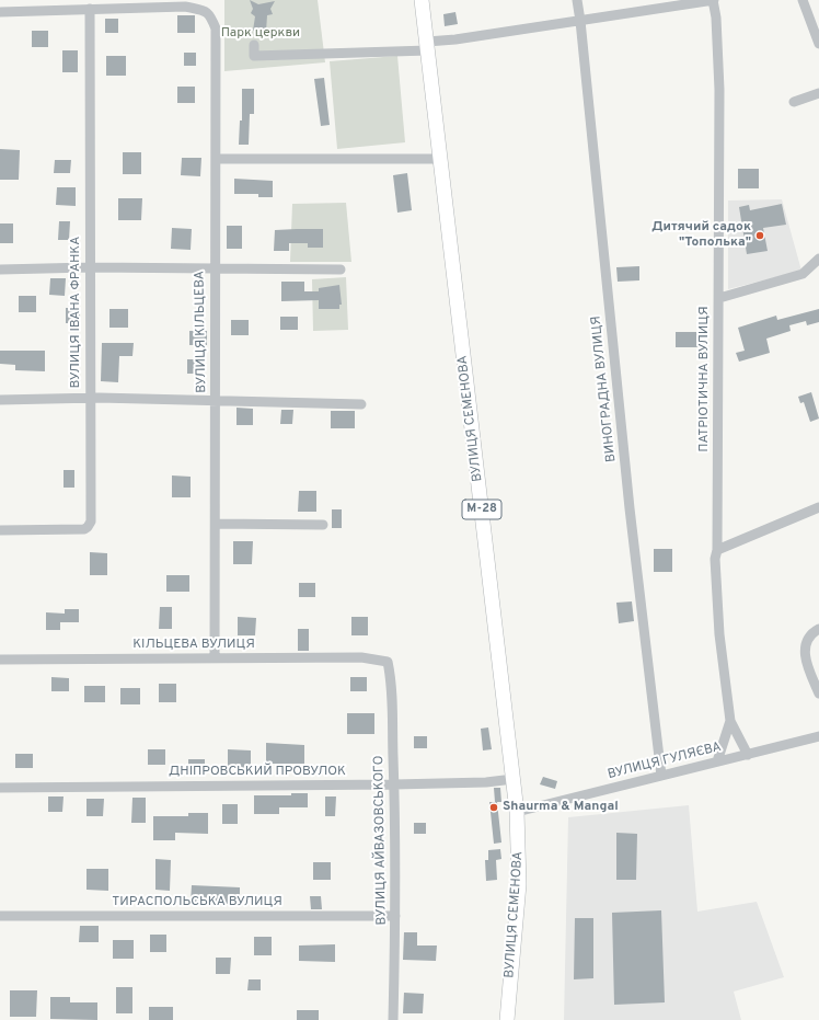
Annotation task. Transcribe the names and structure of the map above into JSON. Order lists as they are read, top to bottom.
{
  "streets": {
    "highway": ["ВУЛИЦЯ СЕМЕНОВА", "М-28"],
    "street": [
      "ВУЛИЦЯ ІВАНА ФРАНКА",
      "ВУЛИЦЯ КІЛЬЦЕВА",
      "ПАТРІОТИЧНА ВУЛИЦЯ",
      "ВИНОГРАДНА ВУЛИЦЯ",
      "КІЛЬЦЕВА ВУЛИЦЯ",
      "ВУЛИЦЯ ГУЛЯЄВА",
      "ДНІПРОВСЬКИЙ ПРОВУЛОК",
      "ВУЛИЦЯ АЙВАЗОВСЬКОГО",
      "ТИРАСПОЛЬСЬКА ВУЛИЦЯ"
    ]
  },
  "crossings": [
    ["ВУЛИЦЯ ІВАНА ФРАНКА", "ВУЛИЦЯ КІЛЬЦЕВА"],
    ["ВУЛИЦЯ КІЛЬЦЕВА", "КІЛЬЦЕВА ВУЛИЦЯ"],
    ["ПАТРІОТИЧНА ВУЛИЦЯ", "ВУЛИЦЯ ГУЛЯЄВА"],
    ["ВИНОГРАДНА ВУЛИЦЯ", "ВУЛИЦЯ ГУЛЯЄВА"],
    ["ВУЛИЦЯ СЕМЕНОВА", "ВУЛИЦЯ ГУЛЯЄВА"],
    ["ВУЛИЦЯ СЕМЕНОВА", "ДНІПРОВСЬКИЙ ПРОВУЛОК"],
    ["КІЛЬЦЕВА ВУЛИЦЯ", "ВУЛИЦЯ АЙВАЗОВСЬКОГО"],
    ["ДНІПРОВСЬКИЙ ПРОВУЛОК", "ВУЛИЦЯ АЙВАЗОВСЬКОГО"],
    ["ВУЛИЦЯ АЙВАЗОВСЬКОГО", "ТИРАСПОЛЬСЬКА ВУЛИЦЯ"]
  ],
  "parks": ["Парк церкви"],
  "places": ["Дитячий садок \"Тополька\"", "Shaurma & Mangal"]
}
